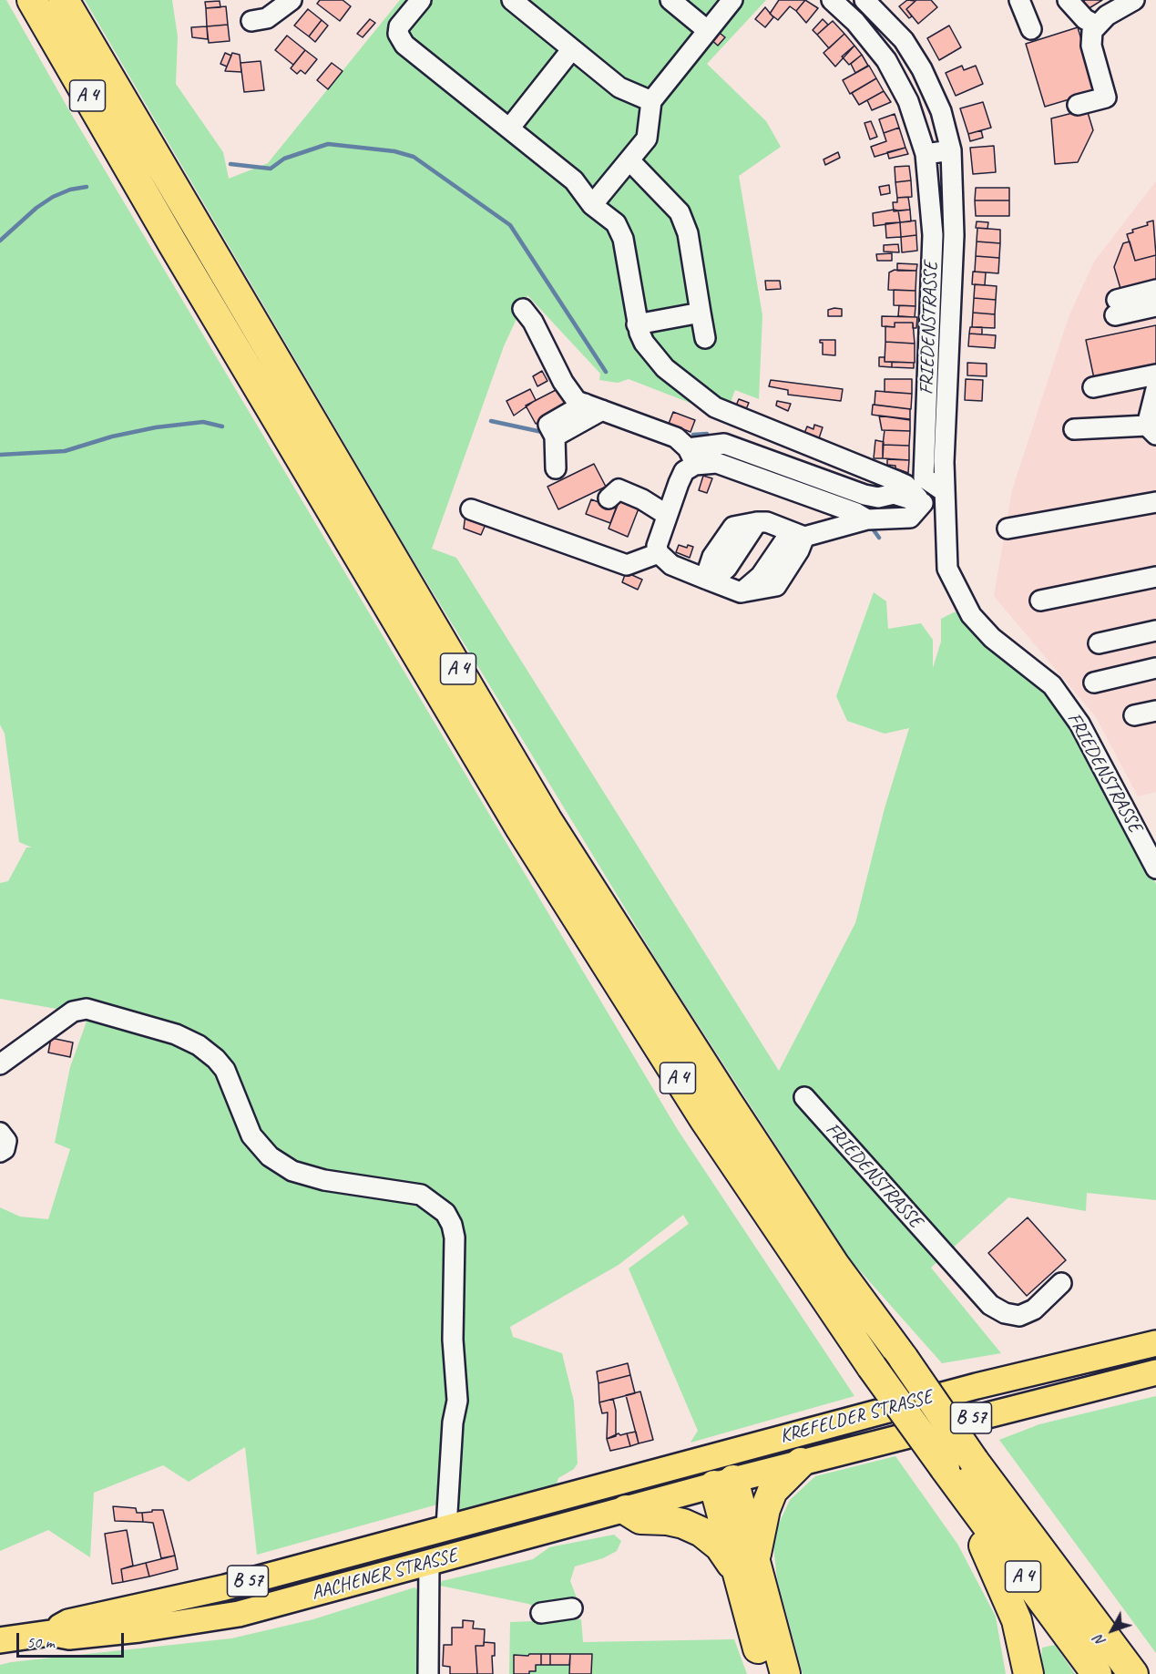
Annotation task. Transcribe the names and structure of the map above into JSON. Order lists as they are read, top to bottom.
{
  "streets": {
    "highway": ["A 4"],
    "main road": ["KREFELDER STRASSE", "B 57", "AACHENER STRASSE"],
    "street": ["FRIEDENSTRASSE"]
  },
  "crossings": [
    ["KREFELDER STRASSE", "AACHENER STRASSE"]
  ],
  "scale_bar": "50 m",
  "north": "bottom left"
}
